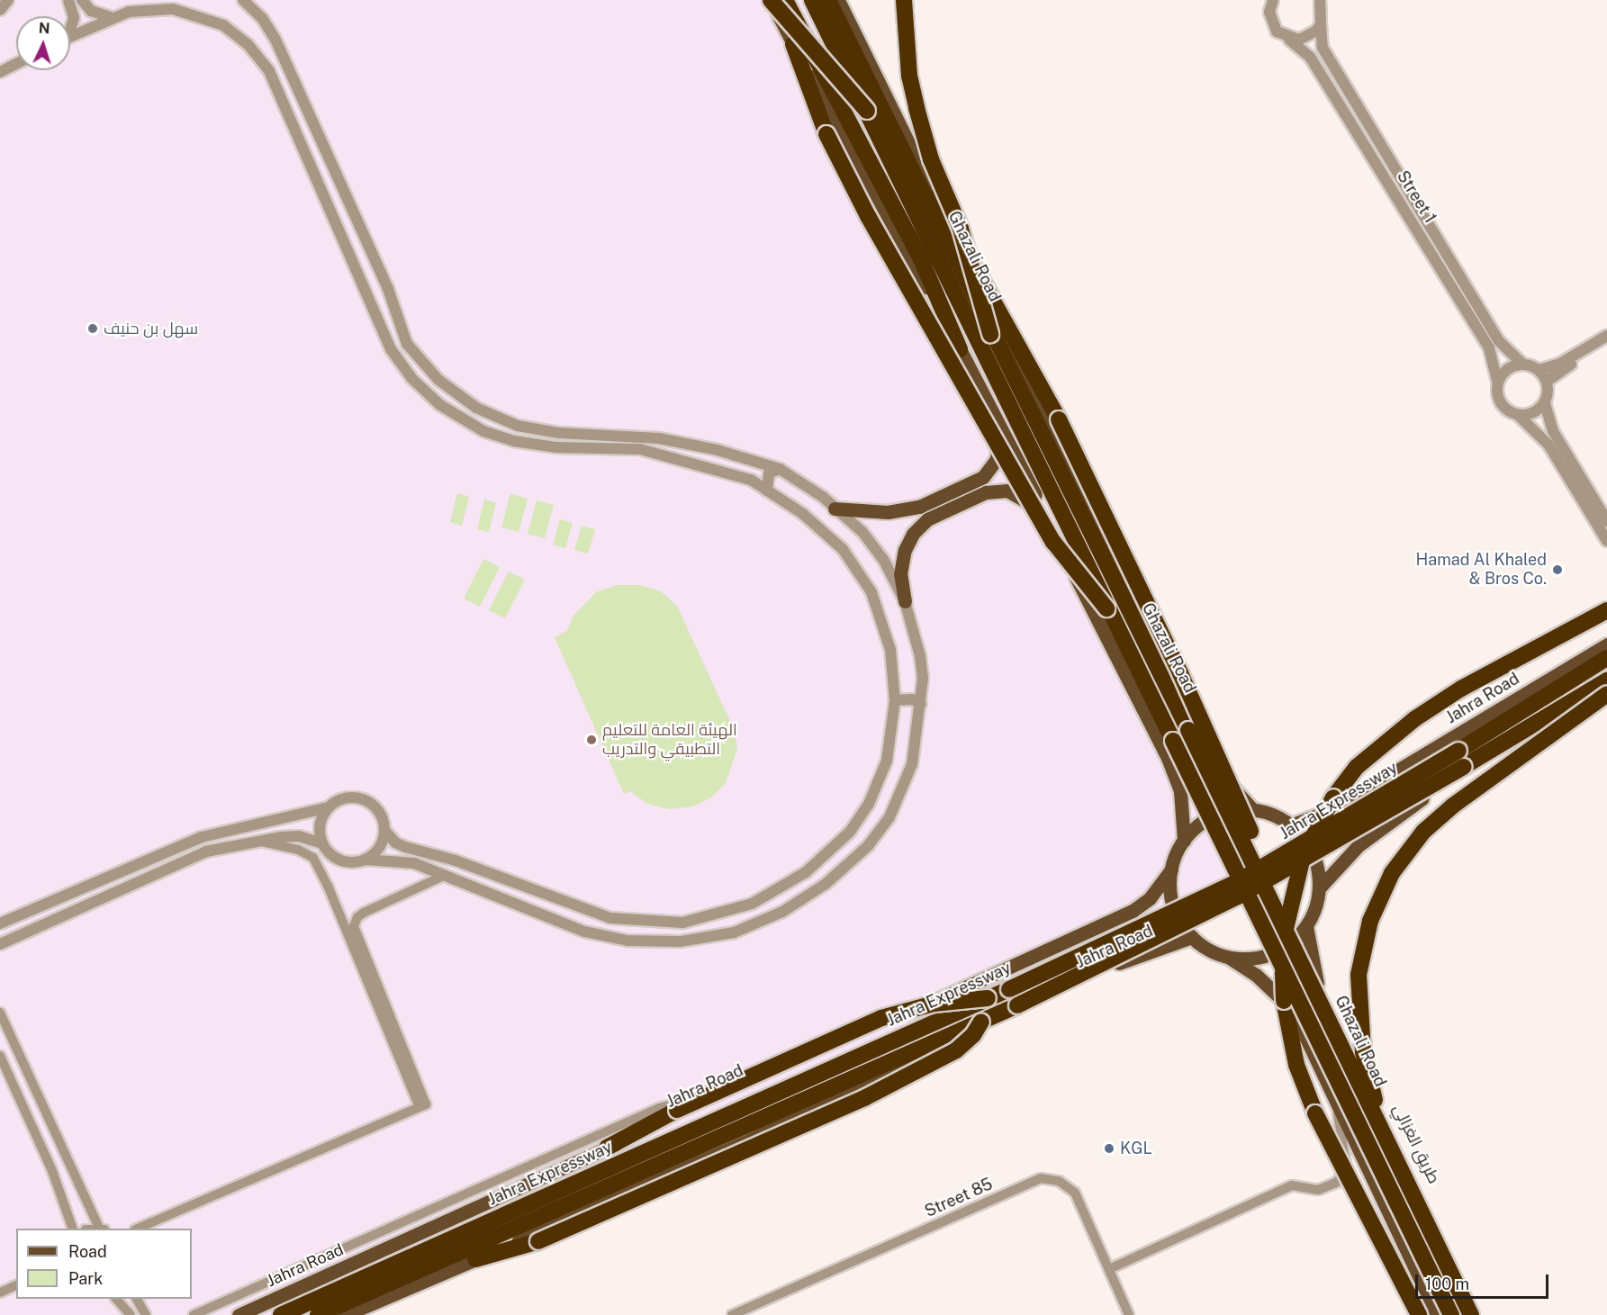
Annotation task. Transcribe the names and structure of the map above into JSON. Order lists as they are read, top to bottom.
{
  "streets": {
    "highway": ["Ghazali Road", "Jahra Expressway"],
    "main road": ["Jahra Road", "طريق الغزالي"],
    "street": ["Street 1", "Street 85"]
  },
  "crossings": [
    ["Ghazali Road", "Jahra Road"],
    ["Ghazali Road", "طريق الغزالي"],
    ["Jahra Road", "طريق الغزالي"]
  ],
  "places": [
    "سهل بن حنيف",
    "Hamad Al Khaled & Bros Co.",
    "الهيئة العامة للتعليم التطبيقي والتدريب",
    "KGL"
  ],
  "legend": ["Road", "Park"],
  "scale_bar": "100 m",
  "north": "top"
}
